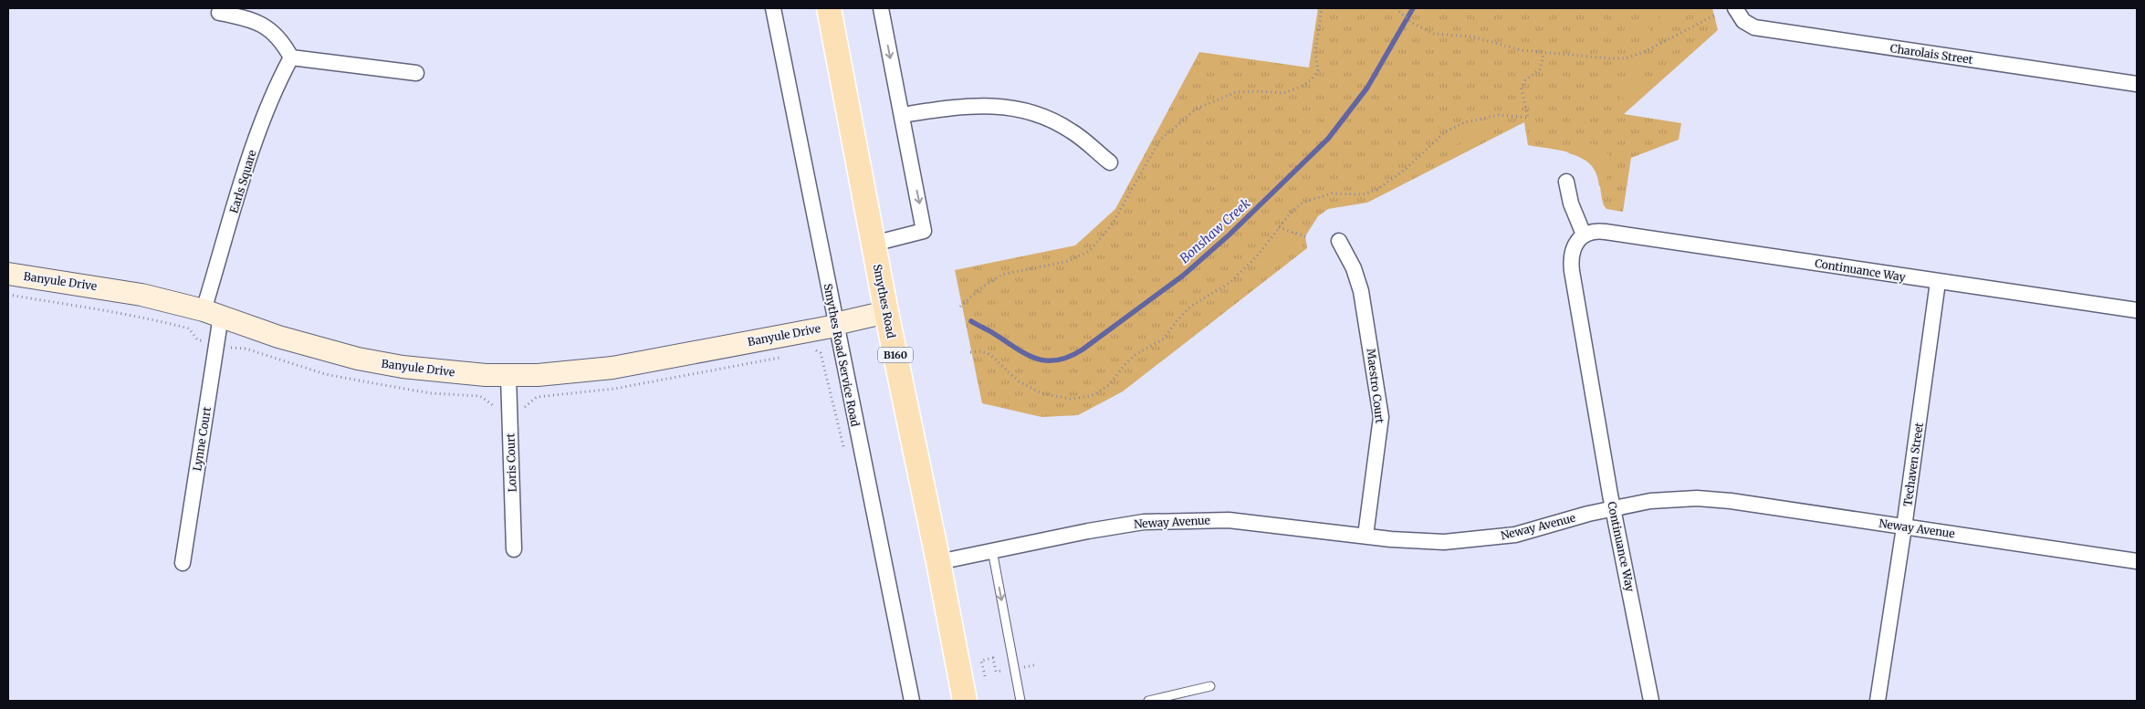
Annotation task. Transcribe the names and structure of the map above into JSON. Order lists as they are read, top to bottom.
{
  "streets": {
    "main road": ["Smythes Road", "B160"],
    "street": [
      "Charolais Street",
      "Earls Square",
      "Continuance Way",
      "Banyule Drive",
      "Smythes Road Service Road",
      "Maestro Court",
      "Lynne Court",
      "Loris Court",
      "Techaven Street",
      "Neway Avenue"
    ]
  },
  "crossings": [
    ["Earls Square", "Banyule Drive"],
    ["Earls Square", "Lynne Court"],
    ["Continuance Way", "Techaven Street"],
    ["Continuance Way", "Neway Avenue"],
    ["Banyule Drive", "Smythes Road"],
    ["Banyule Drive", "Smythes Road Service Road"],
    ["Banyule Drive", "Lynne Court"],
    ["Banyule Drive", "Loris Court"],
    ["Smythes Road", "Neway Avenue"],
    ["Maestro Court", "Neway Avenue"],
    ["Techaven Street", "Neway Avenue"]
  ],
  "water": ["Bonshaw Creek"]
}
